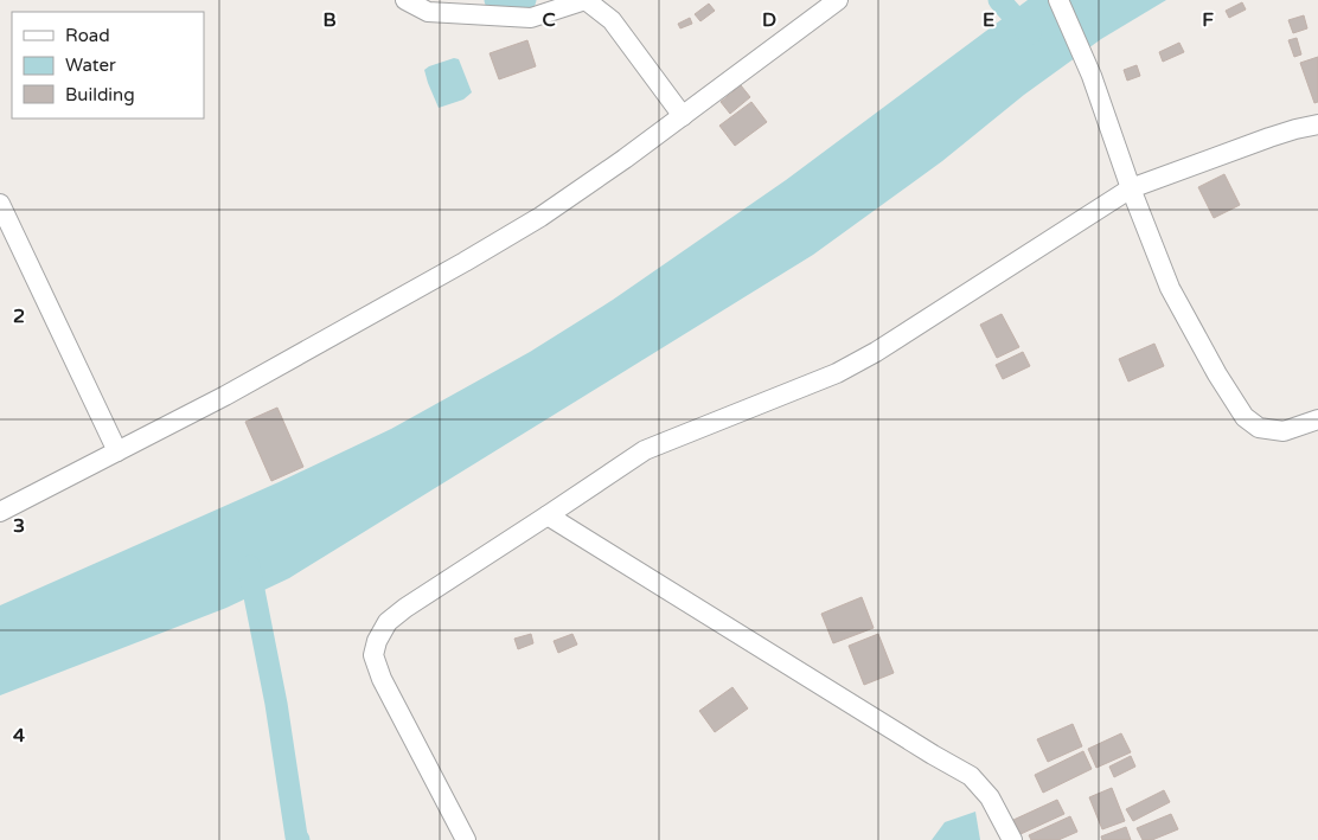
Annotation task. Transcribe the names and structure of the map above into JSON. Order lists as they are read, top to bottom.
{
  "legend": ["Road", "Water", "Building"],
  "grid": {
    "columns": [
      "B",
      "C",
      "D",
      "E",
      "F"
    ],
    "rows": ["2", "3", "4"]
  }
}
